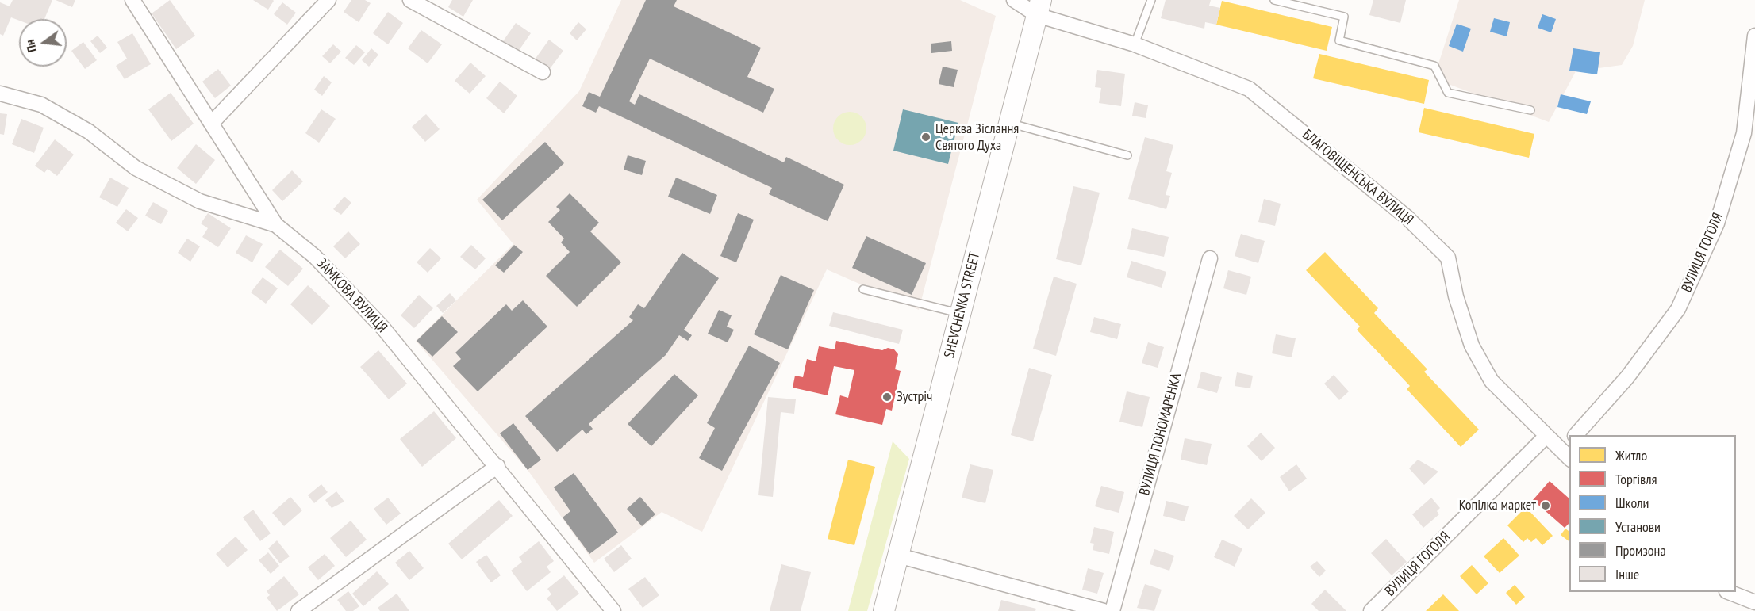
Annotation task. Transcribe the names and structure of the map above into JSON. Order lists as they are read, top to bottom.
{
  "streets": {
    "main road": ["SHEVCHENKA STREET"],
    "street": [
      "БЛАГОВІЩЕНСЬКА ВУЛИЦЯ",
      "ВУЛИЦЯ ГОГОЛЯ",
      "ЗАМКОВА ВУЛИЦЯ",
      "ВУЛИЦЯ ПОНОМАРЕНКА"
    ]
  },
  "crossings": [
    ["БЛАГОВІЩЕНСЬКА ВУЛИЦЯ", "ВУЛИЦЯ ГОГОЛЯ"],
    ["БЛАГОВІЩЕНСЬКА ВУЛИЦЯ", "SHEVCHENKA STREET"]
  ],
  "places": ["Церква Зіслання Святого Духа", "Зустріч", "Копілка маркет"],
  "legend": [
    "Житло",
    "Торгівля",
    "Школи",
    "Установи",
    "Промзона",
    "Інше"
  ],
  "north": "left"
}
